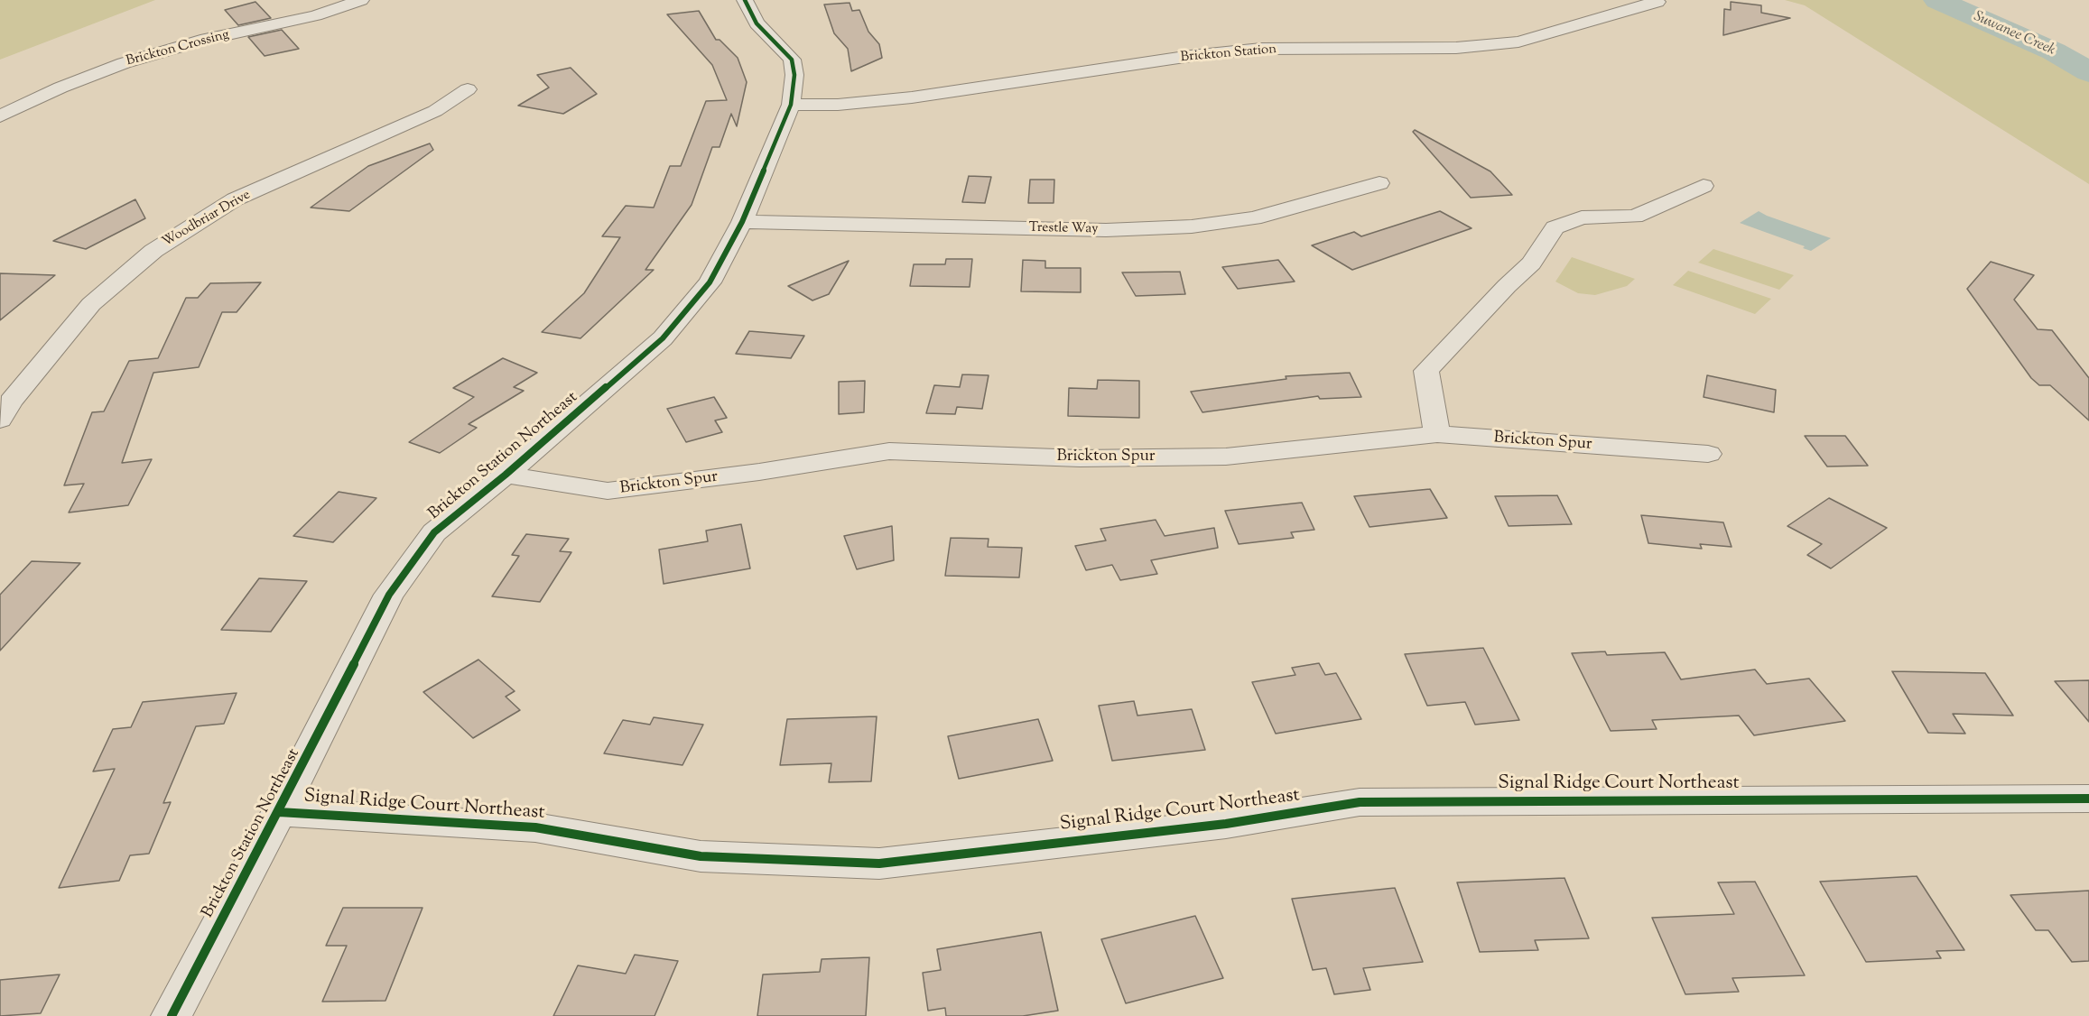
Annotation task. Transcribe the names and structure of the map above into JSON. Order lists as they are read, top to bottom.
{
  "streets": {
    "street": [
      "Brickton Crossing",
      "Brickton Station",
      "Woodbriar Drive",
      "Trestle Way",
      "Brickton Spur",
      "Brickton Station Northeast",
      "Signal Ridge Court Northeast"
    ]
  },
  "crossings": [
    ["Brickton Station", "Brickton Station Northeast"],
    ["Trestle Way", "Brickton Station Northeast"],
    ["Brickton Spur", "Brickton Station Northeast"],
    ["Brickton Station Northeast", "Signal Ridge Court Northeast"]
  ],
  "water": ["Suwanee Creek"]
}
